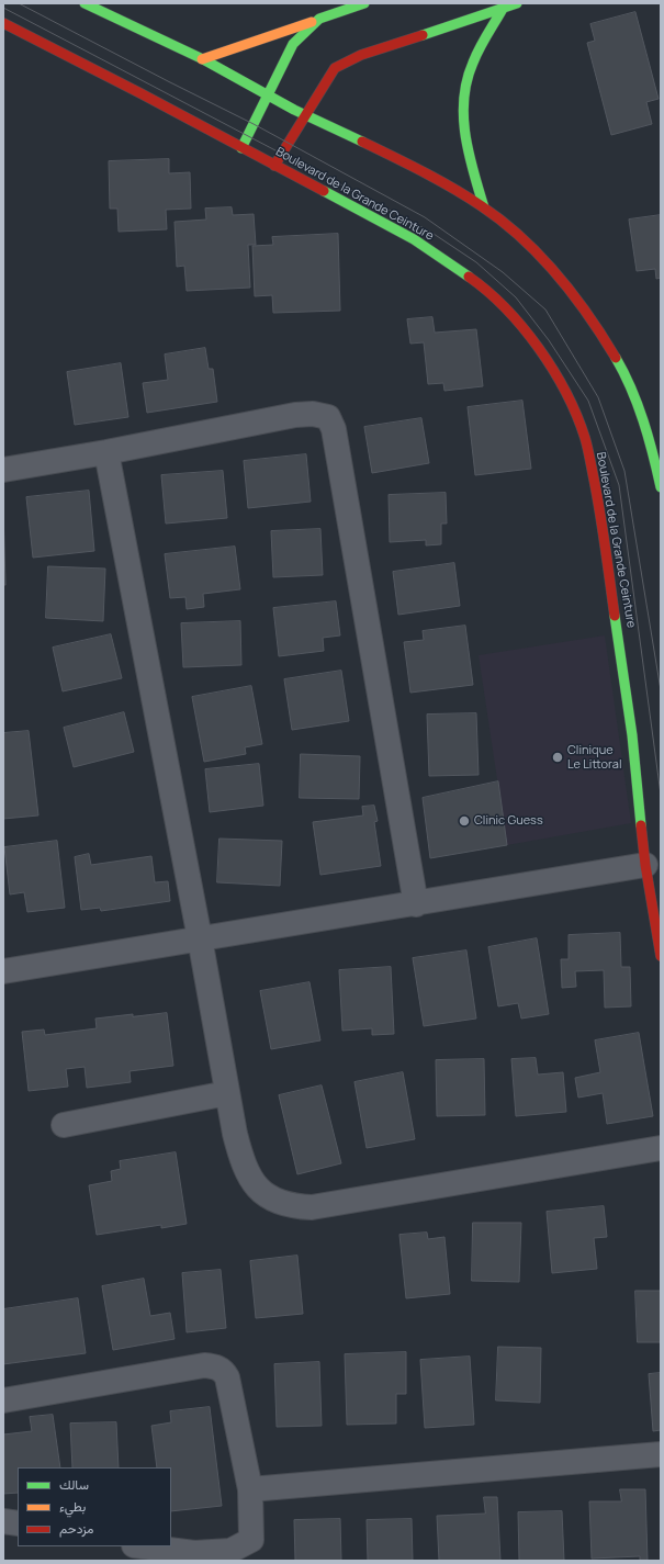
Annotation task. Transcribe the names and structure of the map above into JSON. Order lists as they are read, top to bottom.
{
  "streets": {
    "main road": ["Boulevard de la Grande Ceinture"]
  },
  "places": ["Clinique Le Littoral", "Clinic Guess"],
  "legend": ["سالك", "بطيء", "مزدحم"]
}
